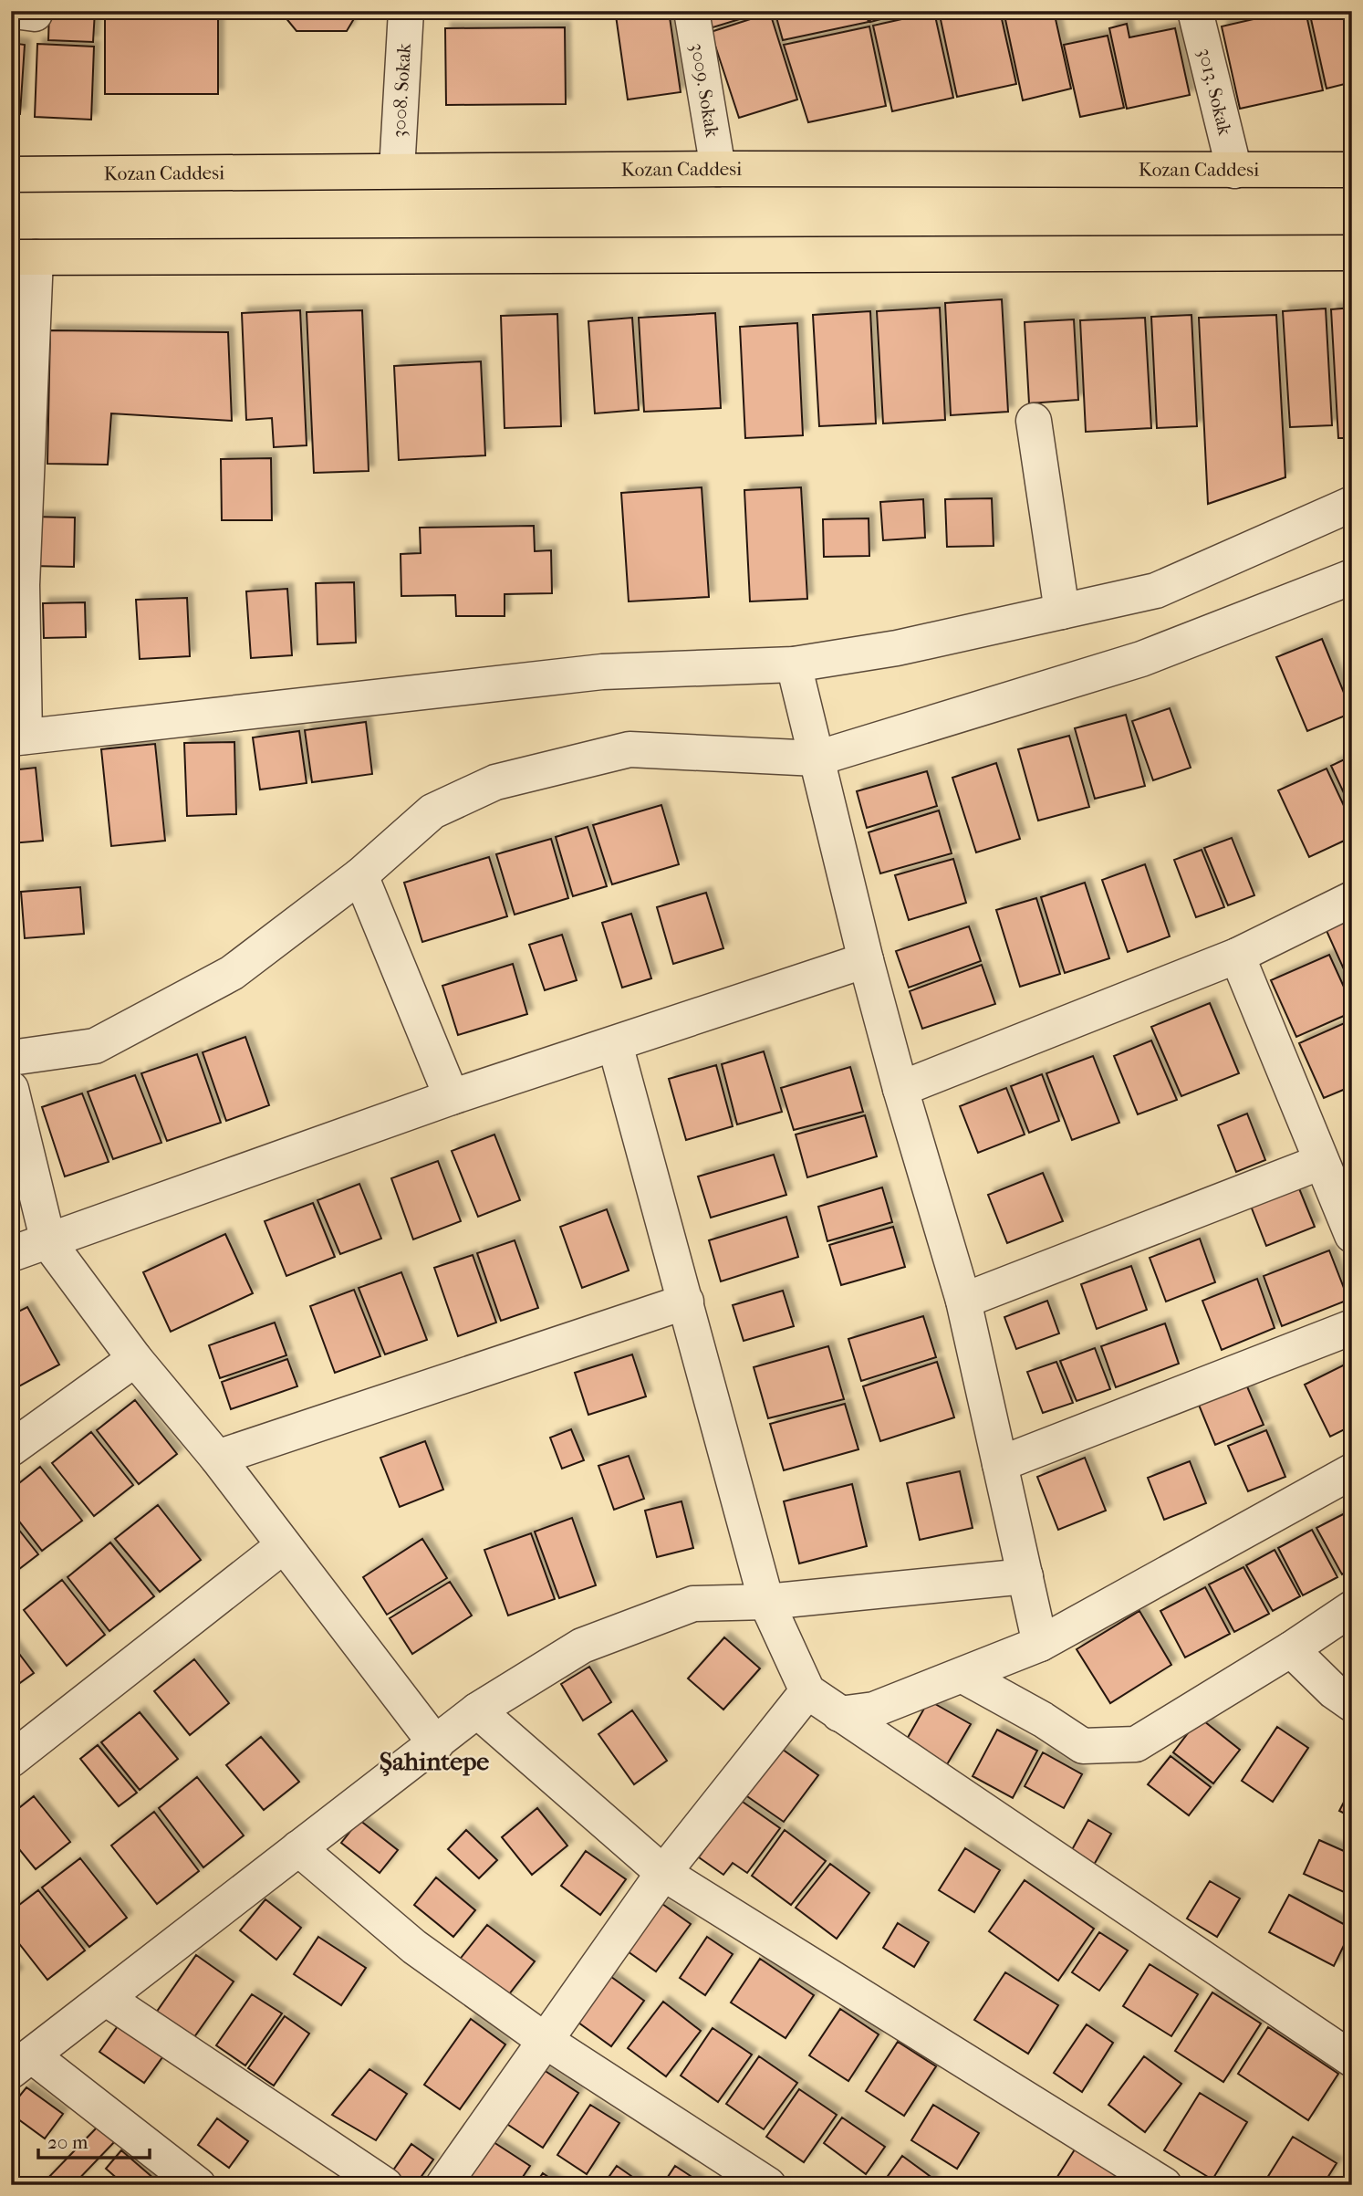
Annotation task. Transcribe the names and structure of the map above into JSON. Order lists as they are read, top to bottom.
{
  "streets": {
    "highway": ["Kozan Caddesi"],
    "street": ["3009. Sokak", "3008. Sokak", "3013. Sokak"]
  },
  "crossings": [
    ["3009. Sokak", "Kozan Caddesi"],
    ["3008. Sokak", "Kozan Caddesi"],
    ["3013. Sokak", "Kozan Caddesi"]
  ],
  "districts": ["Şahintepe"],
  "scale_bar": "20 m"
}
